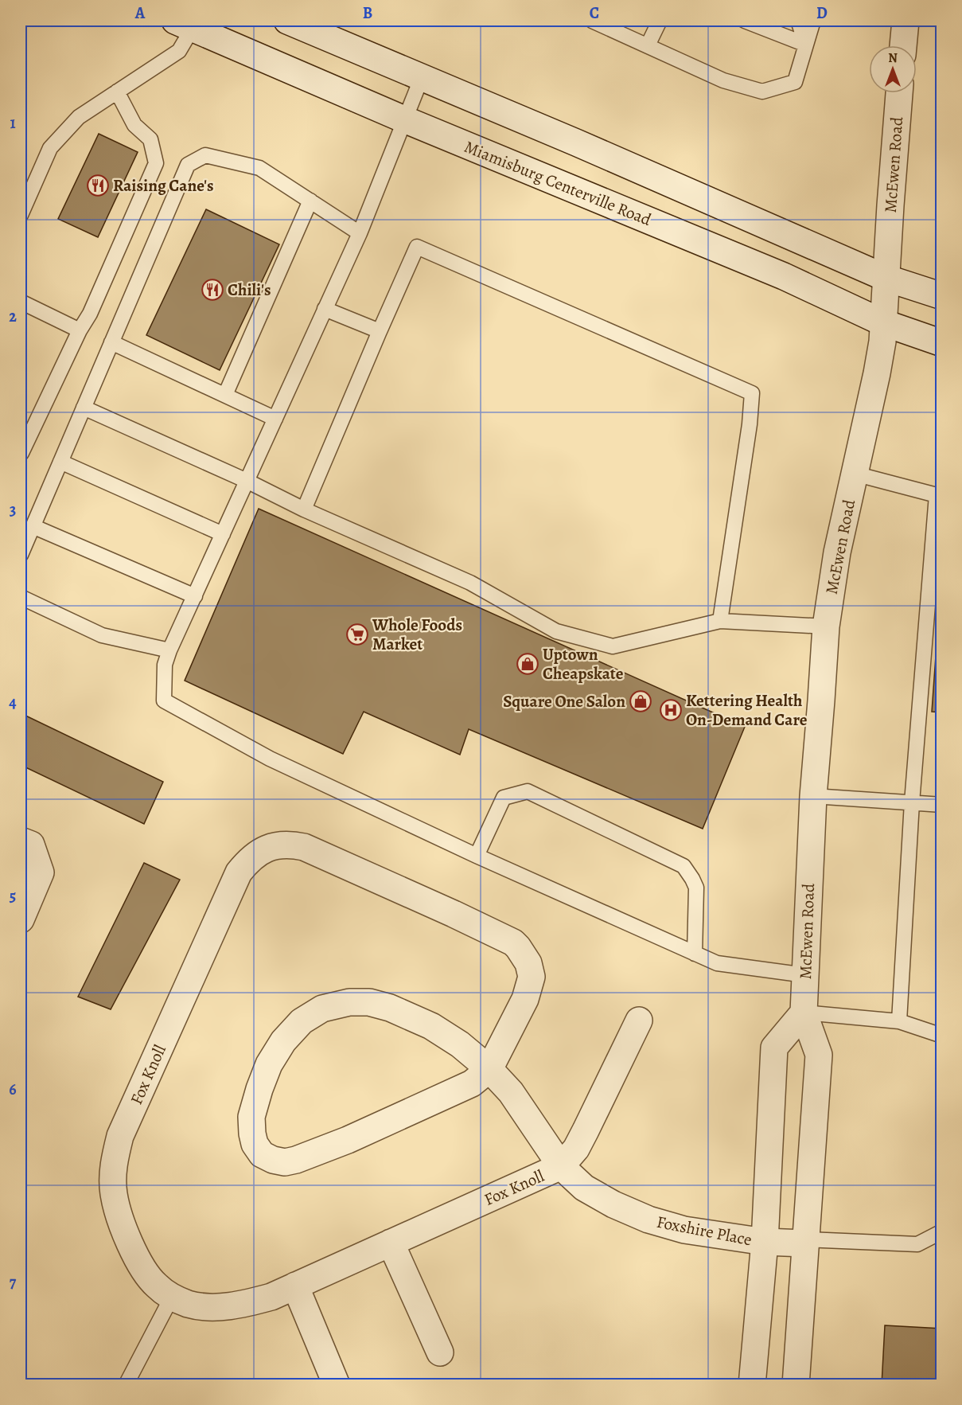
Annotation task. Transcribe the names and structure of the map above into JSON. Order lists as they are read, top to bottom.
{
  "streets": {
    "street": [
      "McEwen Road",
      "Miamisburg Centerville Road",
      "Fox Knoll",
      "Foxshire Place"
    ]
  },
  "crossings": [
    ["McEwen Road", "Miamisburg Centerville Road"],
    ["McEwen Road", "Foxshire Place"],
    ["Fox Knoll", "Foxshire Place"]
  ],
  "places": {
    "restaurant": ["Raising Cane's", "Chili's"],
    "supermarket": ["Whole Foods Market"],
    "shop": ["Uptown Cheapskate", "Square One Salon"],
    "hospital": ["Kettering Health On-Demand Care"]
  },
  "north": "top",
  "grid": {
    "columns": [
      "A",
      "B",
      "C",
      "D"
    ],
    "rows": [
      "1",
      "2",
      "3",
      "4",
      "5",
      "6",
      "7"
    ]
  }
}
